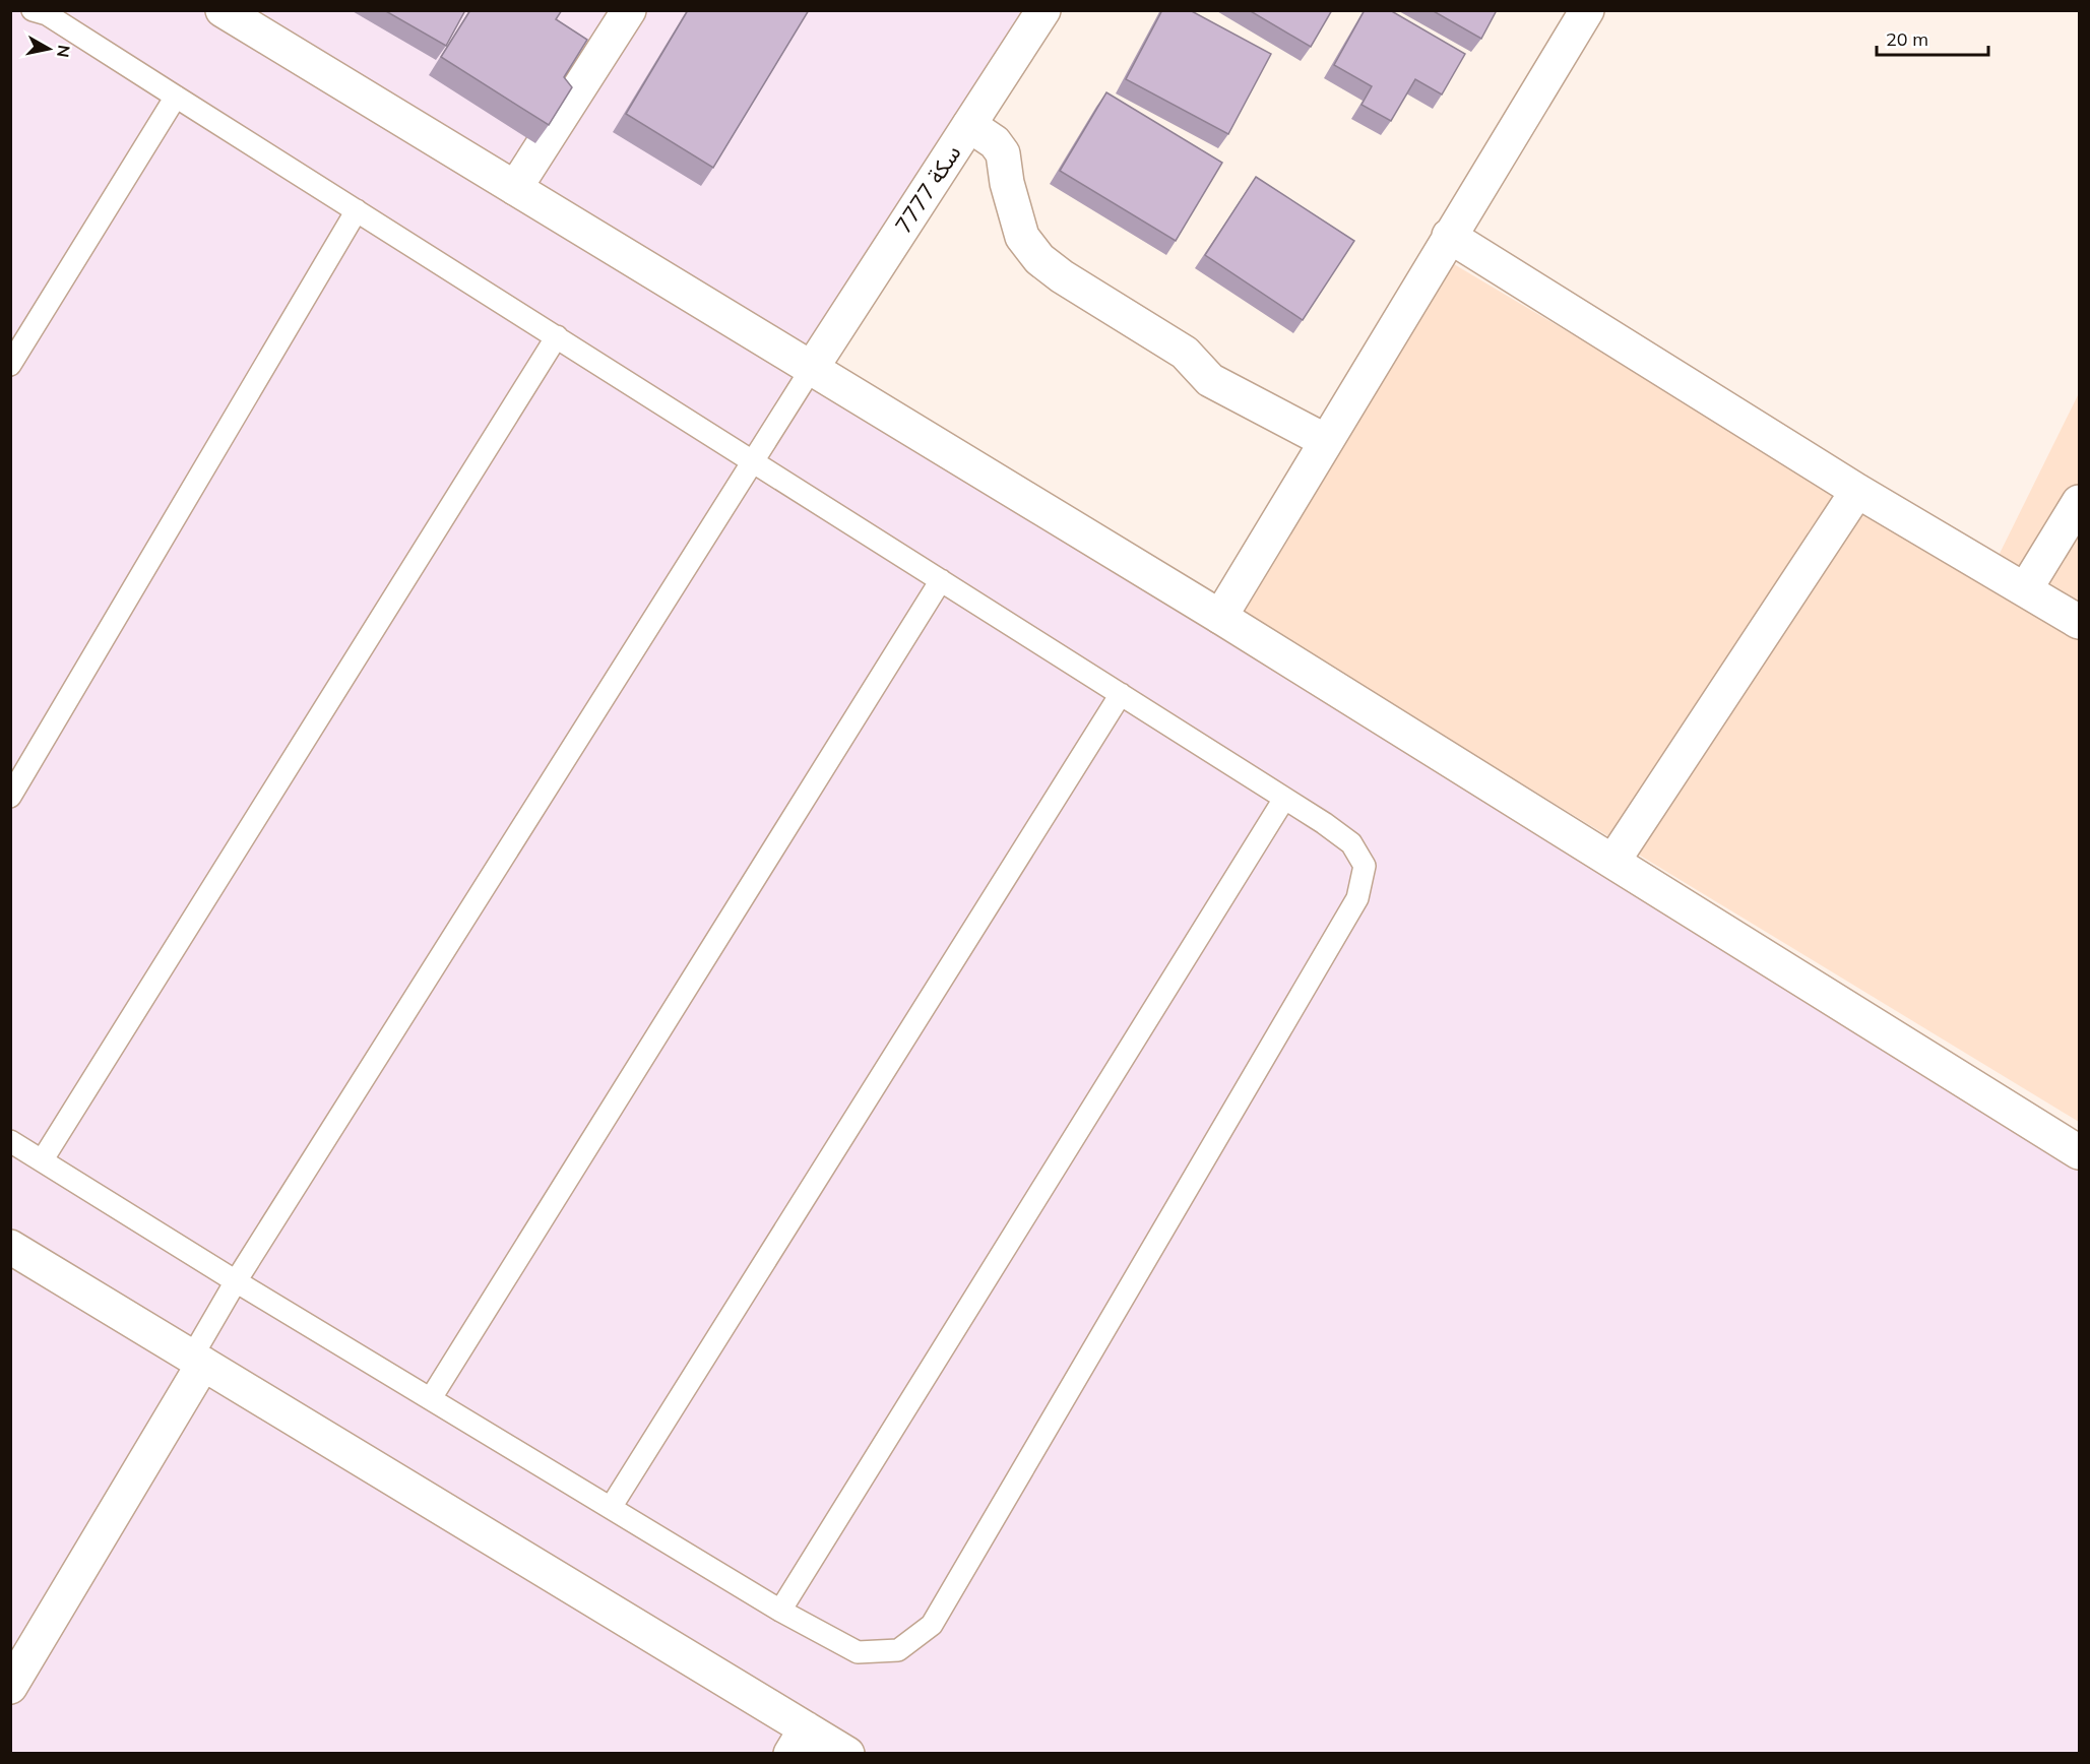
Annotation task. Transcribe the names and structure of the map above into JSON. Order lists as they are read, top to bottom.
{
  "streets": {
    "street": ["سكة 7777"]
  },
  "scale_bar": "20 m",
  "north": "right"
}
